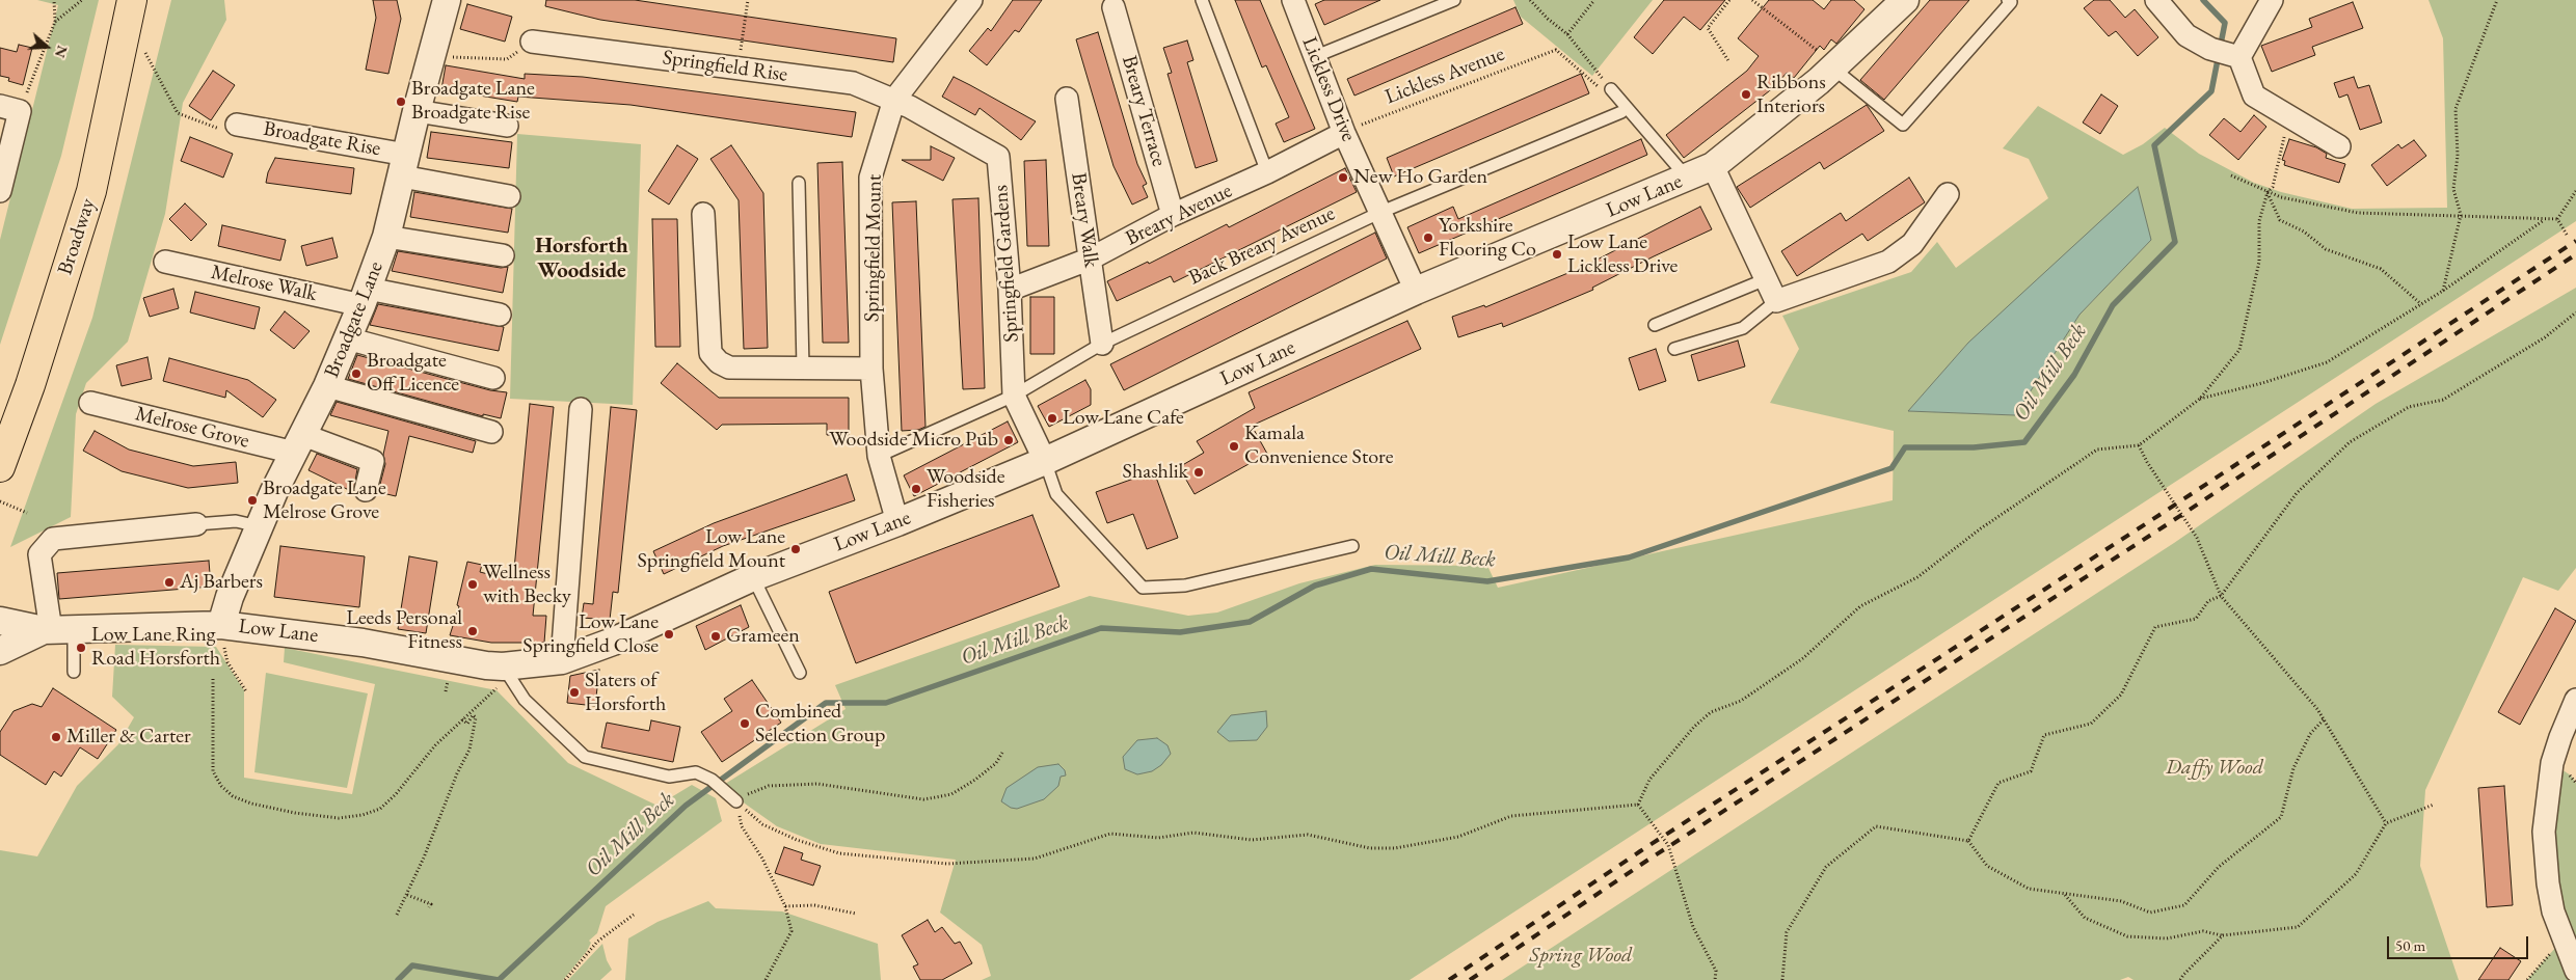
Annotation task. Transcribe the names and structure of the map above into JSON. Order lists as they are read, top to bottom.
{
  "streets": {
    "highway": ["Broadway"],
    "street": [
      "Springfield Rise",
      "Lickless Drive",
      "Breary Terrace",
      "Broadgate Rise",
      "Low Lane",
      "Breary Avenue",
      "Breary Walk",
      "Springfield Mount",
      "Springfield Gardens",
      "Melrose Walk",
      "Broadgate Lane",
      "Melrose Grove"
    ],
    "lane": ["Back Breary Avenue"],
    "path": ["Lickless Avenue"]
  },
  "crossings": [
    ["Springfield Rise", "Springfield Mount"],
    ["Springfield Rise", "Springfield Gardens"],
    ["Lickless Avenue", "Lickless Drive"],
    ["Lickless Avenue", "Breary Avenue"],
    ["Lickless Drive", "Low Lane"],
    ["Lickless Drive", "Breary Avenue"],
    ["Lickless Drive", "Back Breary Avenue"],
    ["Breary Terrace", "Breary Avenue"],
    ["Broadgate Rise", "Broadgate Lane"],
    ["Low Lane", "Springfield Mount"],
    ["Low Lane", "Springfield Gardens"],
    ["Low Lane", "Broadgate Lane"],
    ["Breary Avenue", "Breary Walk"],
    ["Breary Avenue", "Springfield Gardens"],
    ["Breary Walk", "Back Breary Avenue"],
    ["Back Breary Avenue", "Springfield Mount"],
    ["Back Breary Avenue", "Springfield Gardens"],
    ["Springfield Mount", "Springfield Gardens"],
    ["Melrose Walk", "Broadgate Lane"],
    ["Broadgate Lane", "Melrose Grove"]
  ],
  "districts": ["Horsforth Woodside"],
  "water": ["Oil Mill Beck"],
  "parks": ["Daffy Wood", "Spring Wood"],
  "places": [
    "Ribbons Interiors",
    "Broadgate Lane Broadgate Rise",
    "New Ho Garden",
    "Yorkshire Flooring Co",
    "Low Lane Lickless Drive",
    "Broadgate Off Licence",
    "Low Lane Cafe",
    "Woodside Micro Pub",
    "Kamala Convenience Store",
    "Shashlik",
    "Woodside Fisheries",
    "Broadgate Lane Melrose Grove",
    "Low Lane Springfield Mount",
    "Aj Barbers",
    "Wellness with Becky",
    "Leeds Personal Fitness",
    "Low Lane Springfield Close",
    "Grameen",
    "Low Lane Ring Road Horsforth",
    "Slaters of Horsforth",
    "Combined Selection Group",
    "Miller & Carter"
  ],
  "scale_bar": "50 m",
  "north": "right"
}
